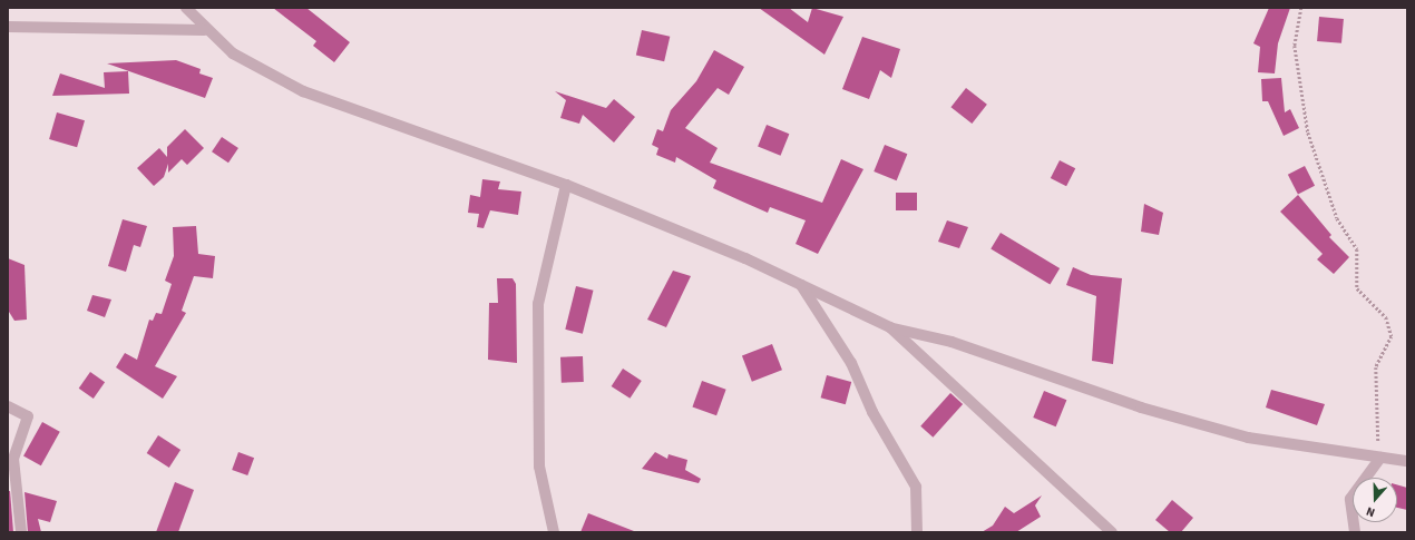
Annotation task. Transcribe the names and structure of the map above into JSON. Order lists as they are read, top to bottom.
{
  "north": "bottom"
}
